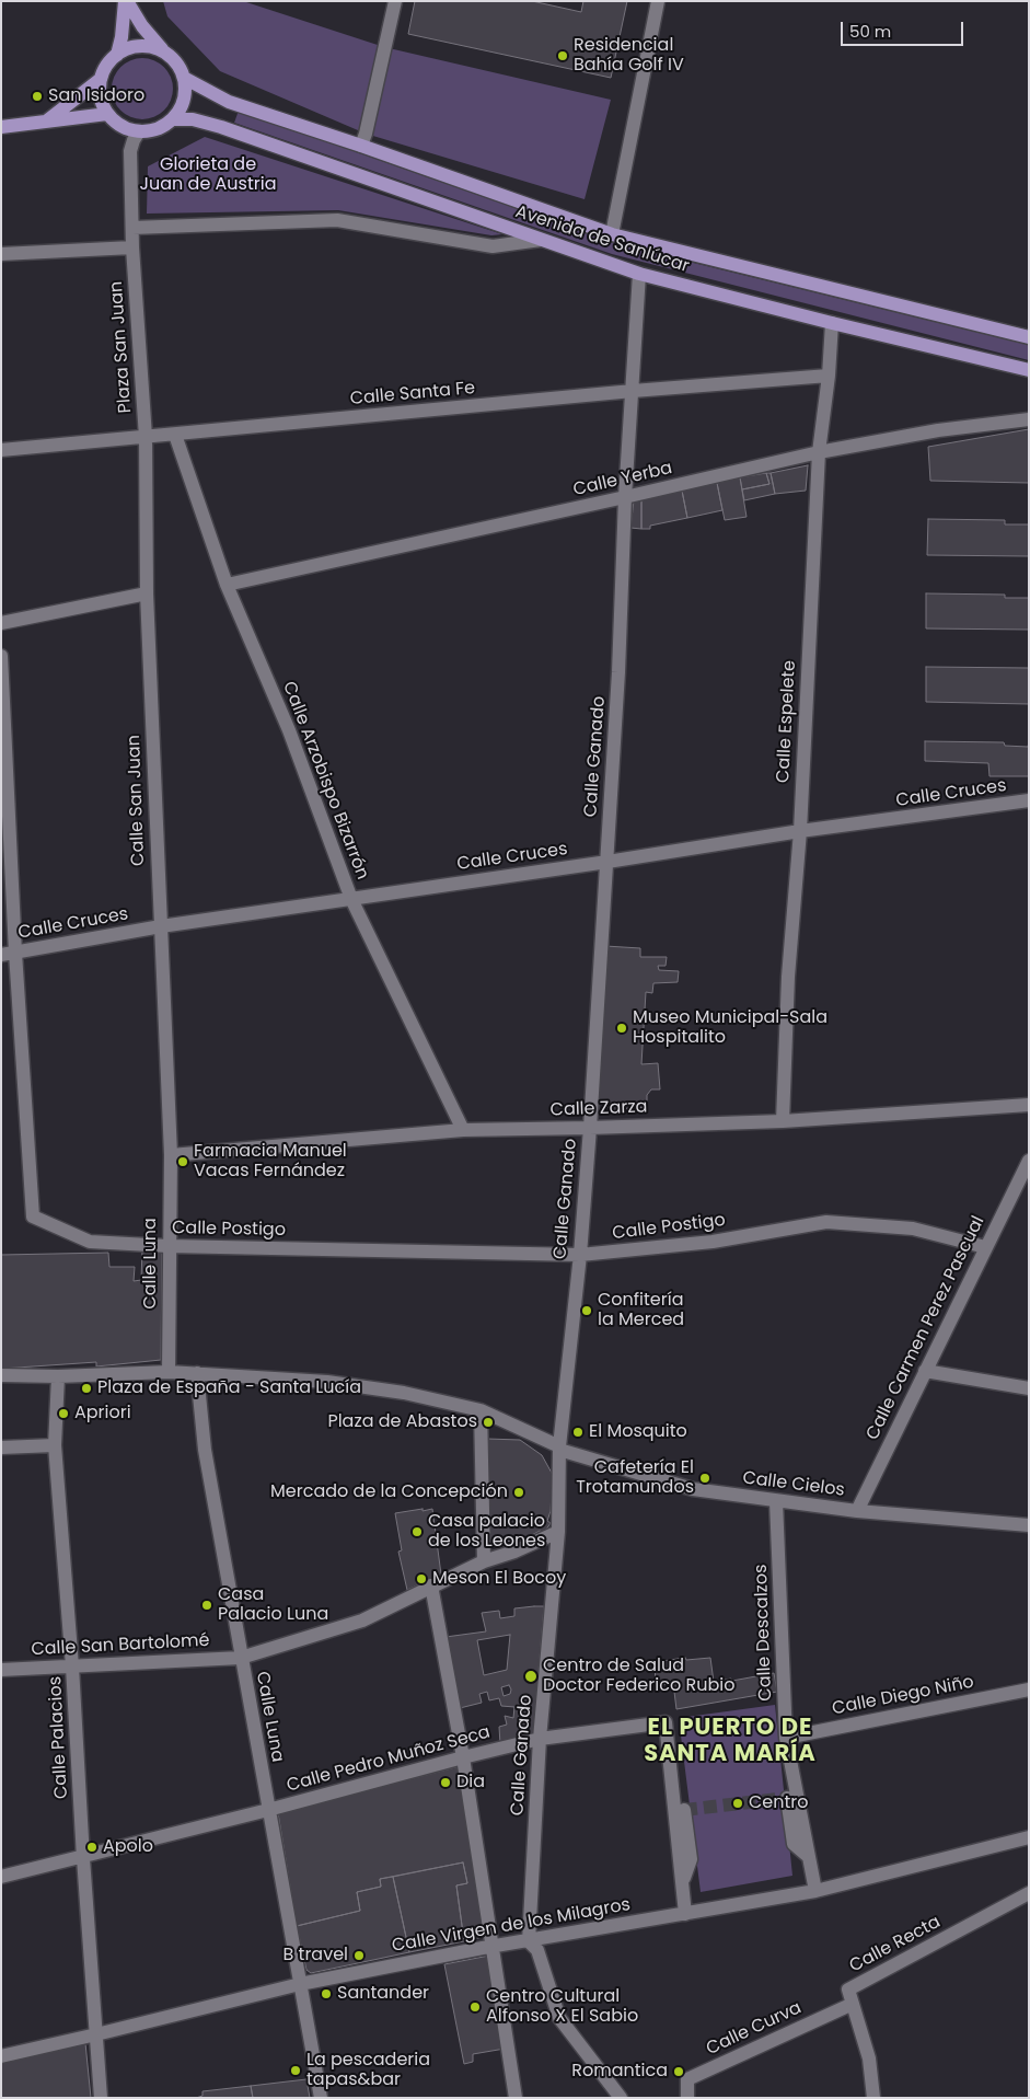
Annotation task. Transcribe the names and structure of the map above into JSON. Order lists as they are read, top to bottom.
{
  "streets": {
    "main road": ["Avenida de Sanlúcar"],
    "street": [
      "Plaza San Juan",
      "Calle Santa Fe",
      "Calle Yerba",
      "Calle Espelete",
      "Calle Ganado",
      "Calle Arzobispo Bizarrón",
      "Calle Cruces",
      "Calle San Juan",
      "Calle Zarza",
      "Calle Postigo",
      "Calle Luna",
      "Calle Carmen Perez Pascual",
      "Calle Cielos",
      "Calle Descalzos",
      "Calle San Bartolomé",
      "Calle Diego Niño",
      "Calle Palacios",
      "Calle Pedro Muñoz Seca",
      "Calle Virgen de los Milagros",
      "Calle Recta",
      "Calle Curva"
    ]
  },
  "crossings": [
    ["Avenida de Sanlúcar", "Plaza San Juan"],
    ["Avenida de Sanlúcar", "Calle Espelete"],
    ["Avenida de Sanlúcar", "Calle Ganado"],
    ["Plaza San Juan", "Calle Santa Fe"],
    ["Plaza San Juan", "Calle San Juan"],
    ["Calle Santa Fe", "Calle Espelete"],
    ["Calle Santa Fe", "Calle Ganado"],
    ["Calle Santa Fe", "Calle Arzobispo Bizarrón"],
    ["Calle Santa Fe", "Calle San Juan"],
    ["Calle Yerba", "Calle Espelete"],
    ["Calle Yerba", "Calle Ganado"],
    ["Calle Yerba", "Calle Arzobispo Bizarrón"],
    ["Calle Espelete", "Calle Cruces"],
    ["Calle Espelete", "Calle Zarza"],
    ["Calle Ganado", "Calle Cruces"],
    ["Calle Ganado", "Calle Zarza"],
    ["Calle Ganado", "Calle Postigo"],
    ["Calle Ganado", "Calle Cielos"],
    ["Calle Ganado", "Calle San Bartolomé"],
    ["Calle Ganado", "Calle Pedro Muñoz Seca"],
    ["Calle Ganado", "Calle Virgen de los Milagros"],
    ["Calle Arzobispo Bizarrón", "Calle Cruces"],
    ["Calle Arzobispo Bizarrón", "Calle Zarza"],
    ["Calle Cruces", "Calle San Juan"],
    ["Calle Cruces", "Calle Postigo"],
    ["Calle San Juan", "Calle Zarza"],
    ["Calle San Juan", "Calle Luna"],
    ["Calle Zarza", "Calle Luna"],
    ["Calle Postigo", "Calle Luna"],
    ["Calle Postigo", "Calle Carmen Perez Pascual"],
    ["Calle Luna", "Calle Cielos"],
    ["Calle Luna", "Calle San Bartolomé"],
    ["Calle Luna", "Calle Pedro Muñoz Seca"],
    ["Calle Luna", "Calle Virgen de los Milagros"],
    ["Calle Carmen Perez Pascual", "Calle Cielos"],
    ["Calle Cielos", "Calle Descalzos"],
    ["Calle Cielos", "Calle Palacios"],
    ["Calle Descalzos", "Calle Diego Niño"],
    ["Calle Descalzos", "Calle Virgen de los Milagros"],
    ["Calle San Bartolomé", "Calle Palacios"],
    ["Calle Palacios", "Calle Pedro Muñoz Seca"],
    ["Calle Palacios", "Calle Virgen de los Milagros"],
    ["Calle Pedro Muñoz Seca", "Calle Virgen de los Milagros"],
    ["Calle Recta", "Calle Curva"]
  ],
  "districts": ["EL PUERTO DE SANTA MARÍA"],
  "parks": ["Glorieta de Juan de Austria"],
  "places": [
    "Residencial Bahía Golf IV",
    "San Isidoro",
    "Museo Municipal-Sala Hospitalito",
    "Farmacia Manuel Vacas Fernández",
    "Confitería la Merced",
    "Plaza de España - Santa Lucía",
    "Apriori",
    "Plaza de Abastos",
    "El Mosquito",
    "Cafetería El Trotamundos",
    "Mercado de la Concepción",
    "Casa palacio de los Leones",
    "Meson El Bocoy",
    "Casa Palacio Luna",
    "Centro de Salud Doctor Federico Rubio",
    "Dia",
    "Centro",
    "Apolo",
    "B travel",
    "Santander",
    "Centro Cultural Alfonso X El Sabio",
    "La pescaderia tapas&bar",
    "Romantica"
  ],
  "scale_bar": "50 m"
}
